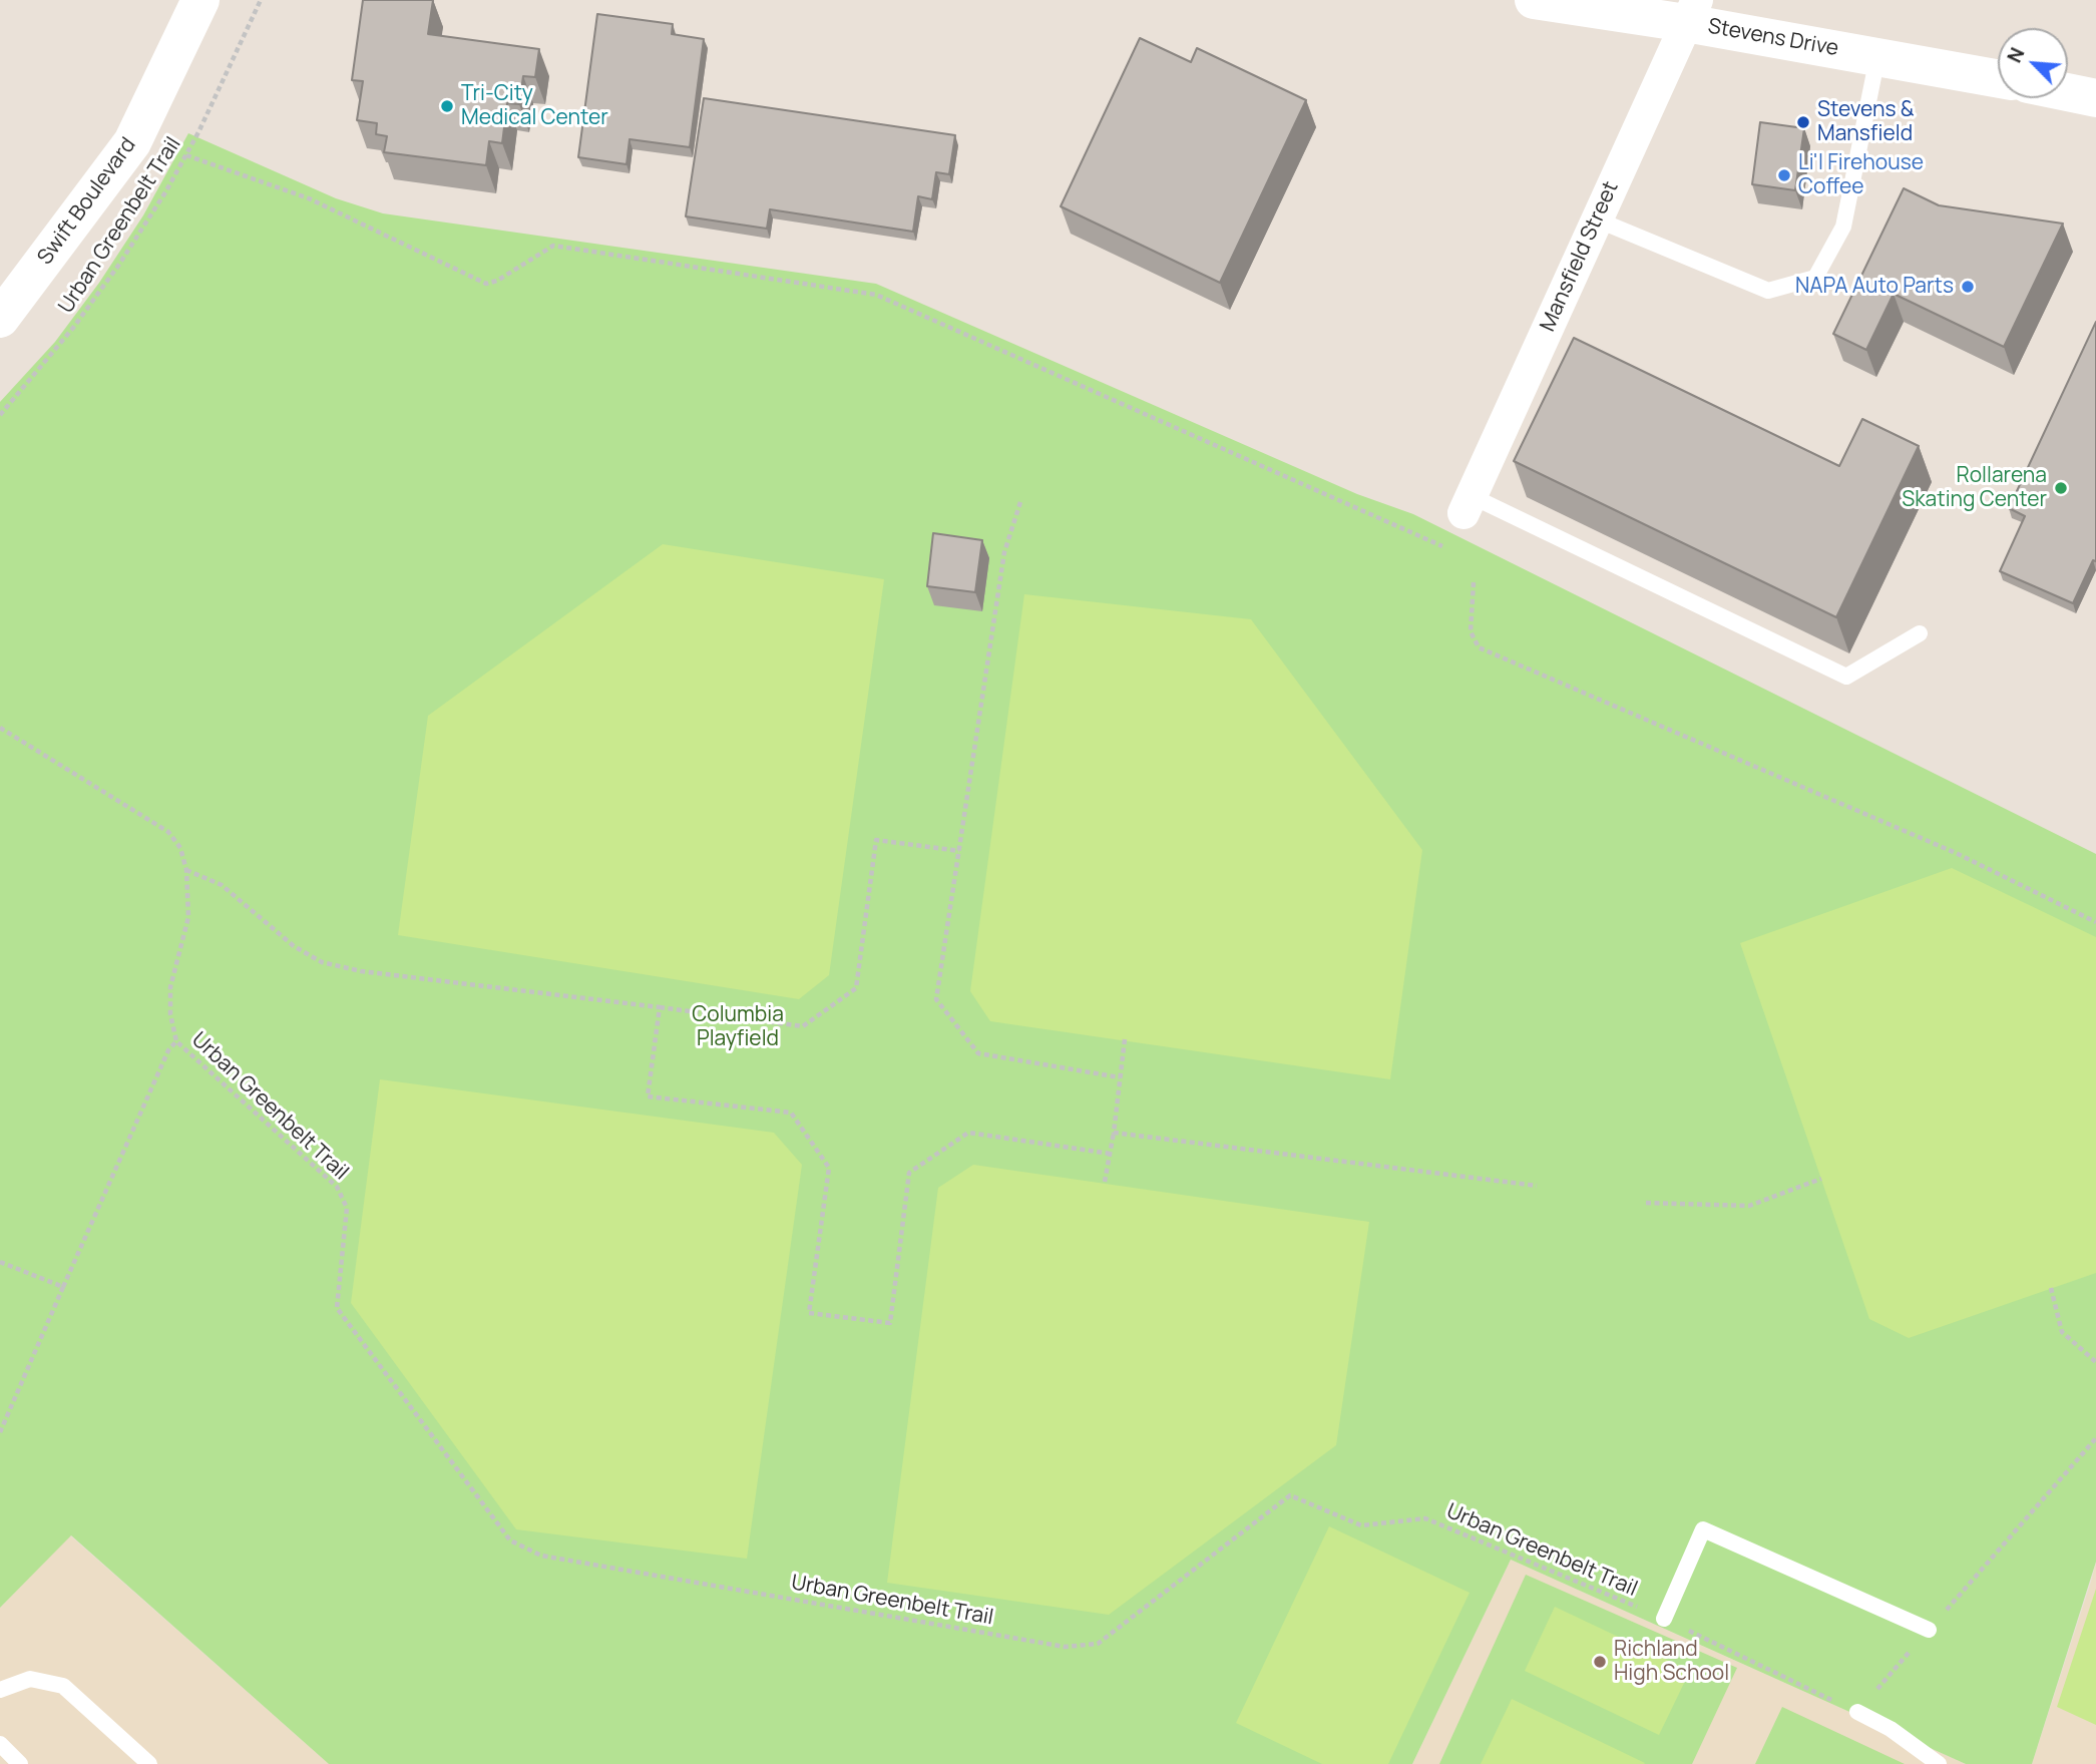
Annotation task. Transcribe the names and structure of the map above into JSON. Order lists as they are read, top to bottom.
{
  "streets": {
    "main road": ["Stevens Drive", "Swift Boulevard"],
    "street": ["Mansfield Street"],
    "path": ["Urban Greenbelt Trail"]
  },
  "crossings": [
    ["Stevens Drive", "Mansfield Street"]
  ],
  "parks": ["Columbia Playfield"],
  "places": [
    "Tri-City Medical Center",
    "Stevens & Mansfield",
    "Li'l Firehouse Coffee",
    "NAPA Auto Parts",
    "Rollarena Skating Center",
    "Richland High School"
  ],
  "north": "top left"
}
